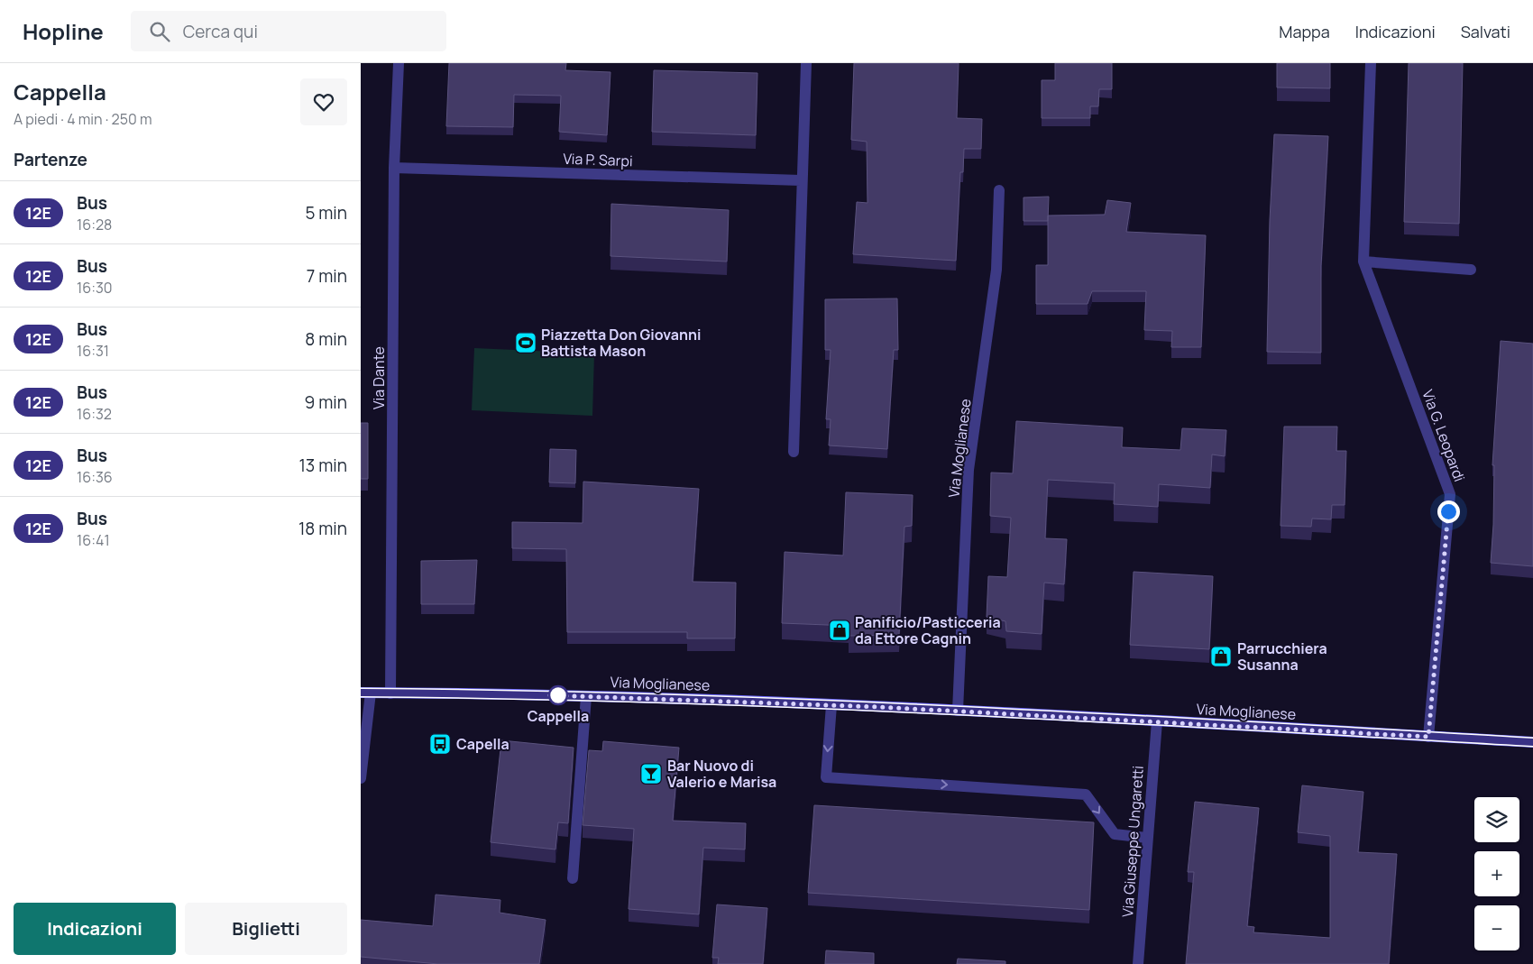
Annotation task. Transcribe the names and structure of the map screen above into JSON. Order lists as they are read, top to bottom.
{
  "streets": {
    "main road": ["Via Moglianese"],
    "street": [
      "Via P. Sarpi",
      "Via Dante",
      "Via G. Leopardi",
      "Via Giuseppe Ungaretti"
    ]
  },
  "crossings": [
    ["Via P. Sarpi", "Via Dante"],
    ["Via Dante", "Via Moglianese"],
    ["Via G. Leopardi", "Via Moglianese"],
    ["Via Moglianese", "Via Giuseppe Ungaretti"]
  ],
  "places": {
    "sports": ["Piazzetta Don Giovanni Battista Mason"],
    "shop": ["Panificio/Pasticceria da Ettore Cagnin", "Parrucchiera Susanna"],
    "other": ["Cappella"],
    "bus stop": ["Capella"],
    "bar": ["Bar Nuovo di Valerio e Marisa"]
  },
  "lines": ["bus line 12E"],
  "page": {
    "header": "Hopline",
    "search": "Cerca qui",
    "nav": ["Mappa", "Indicazioni", "Salvati"],
    "heading": [
      ["Cappella", "A piedi · 4 min · 250 m"],
      "Partenze"
    ],
    "list": [
      {
        "mark": "12E",
        "name": "Bus",
        "note": "16:28",
        "value": "5 min"
      },
      {
        "mark": "12E",
        "name": "Bus",
        "note": "16:30",
        "value": "7 min"
      },
      {
        "mark": "12E",
        "name": "Bus",
        "note": "16:31",
        "value": "8 min"
      },
      {
        "mark": "12E",
        "name": "Bus",
        "note": "16:32",
        "value": "9 min"
      },
      {
        "mark": "12E",
        "name": "Bus",
        "note": "16:36",
        "value": "13 min"
      },
      {
        "mark": "12E",
        "name": "Bus",
        "note": "16:41",
        "value": "18 min"
      }
    ],
    "map_buttons": ["+", "−"],
    "buttons": ["Indicazioni", "Biglietti"]
  }
}
